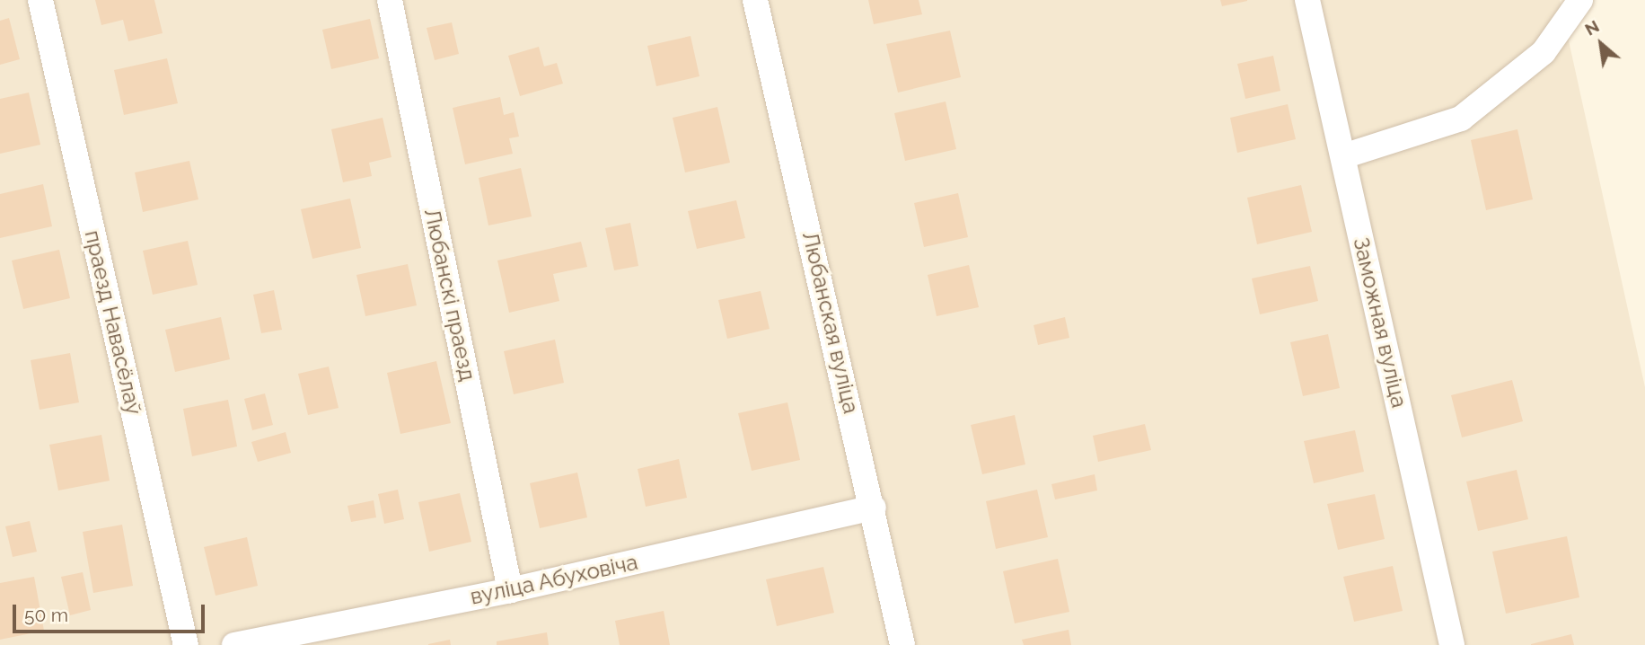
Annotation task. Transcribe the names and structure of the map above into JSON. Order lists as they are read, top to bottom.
{
  "streets": {
    "street": [
      "Любанскі праезд",
      "праезд Навасёлаў",
      "Любанская вуліца",
      "Заможная вуліца",
      "вуліца Абуховіча"
    ]
  },
  "crossings": [
    ["Любанскі праезд", "вуліца Абуховіча"],
    ["Любанская вуліца", "вуліца Абуховіча"]
  ],
  "scale_bar": "50 m",
  "north": "top left"
}
